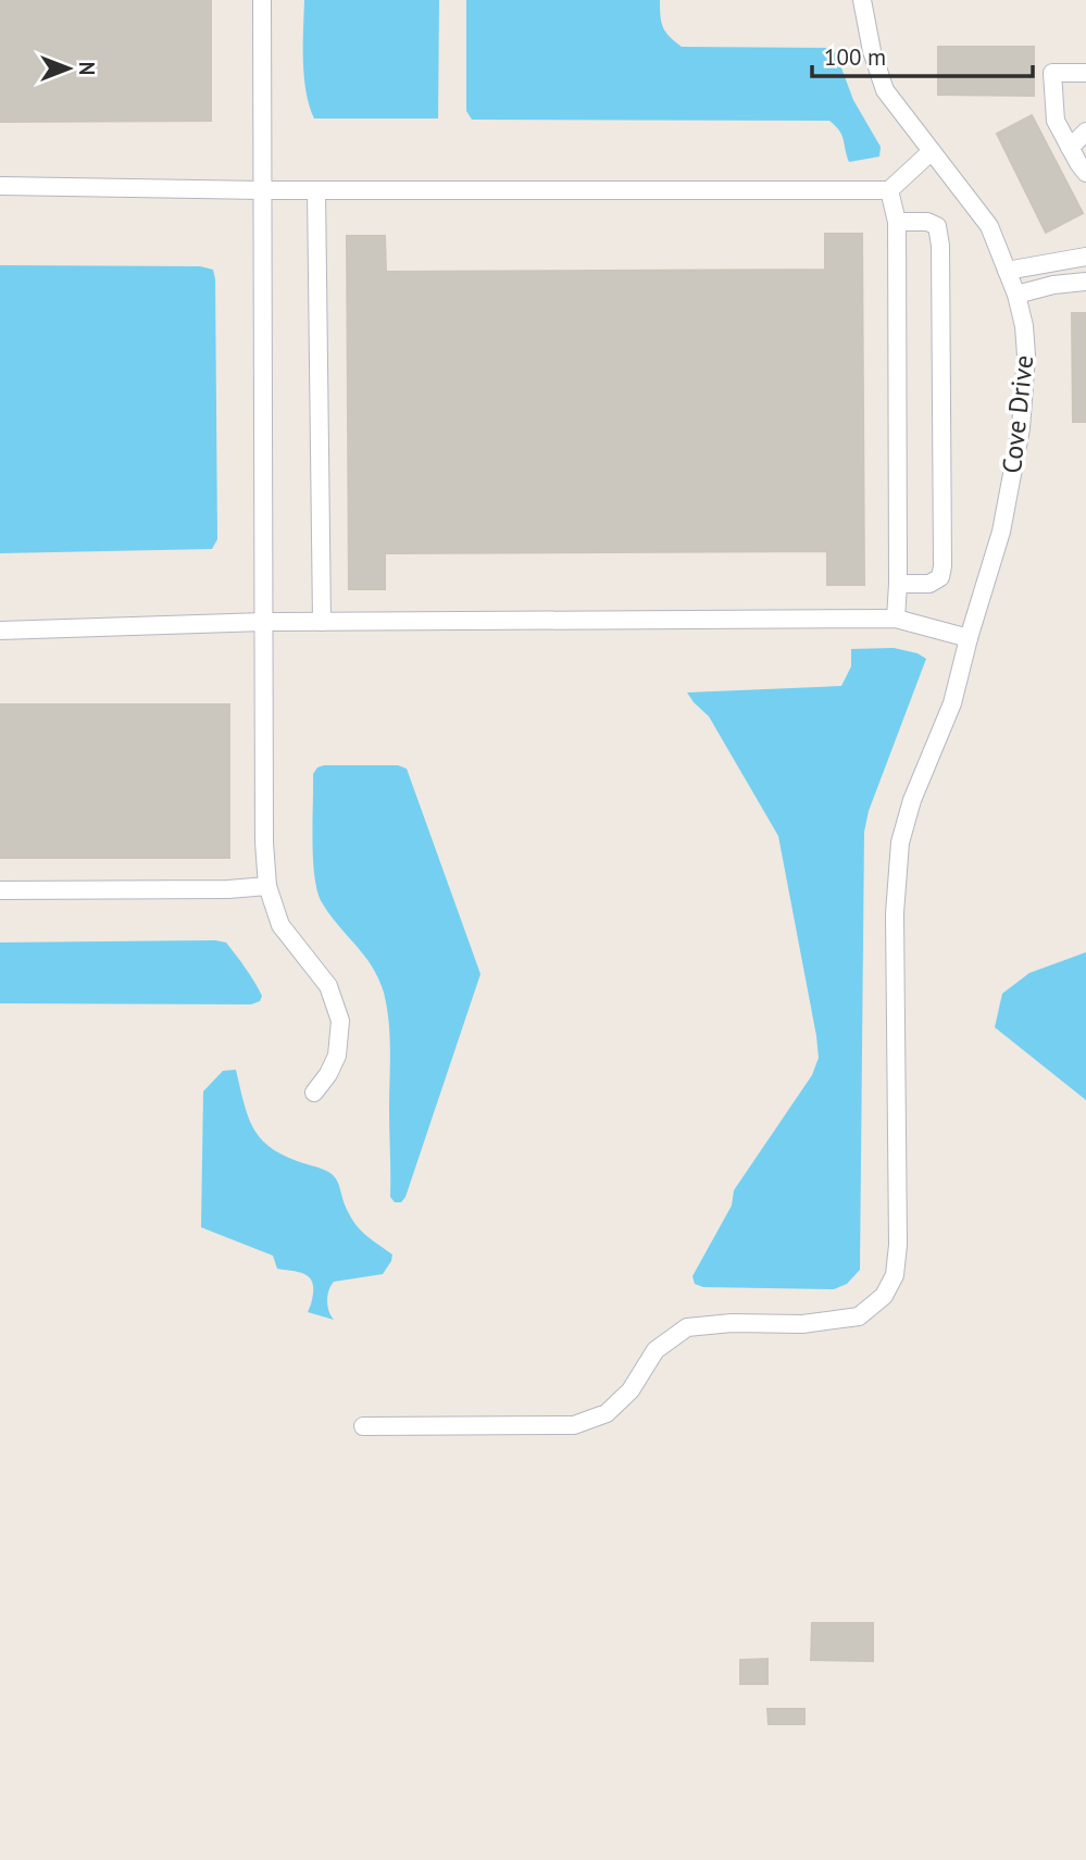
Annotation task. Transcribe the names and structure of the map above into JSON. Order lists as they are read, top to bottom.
{
  "streets": {
    "street": ["Cove Drive"]
  },
  "scale_bar": "100 m",
  "north": "right"
}
